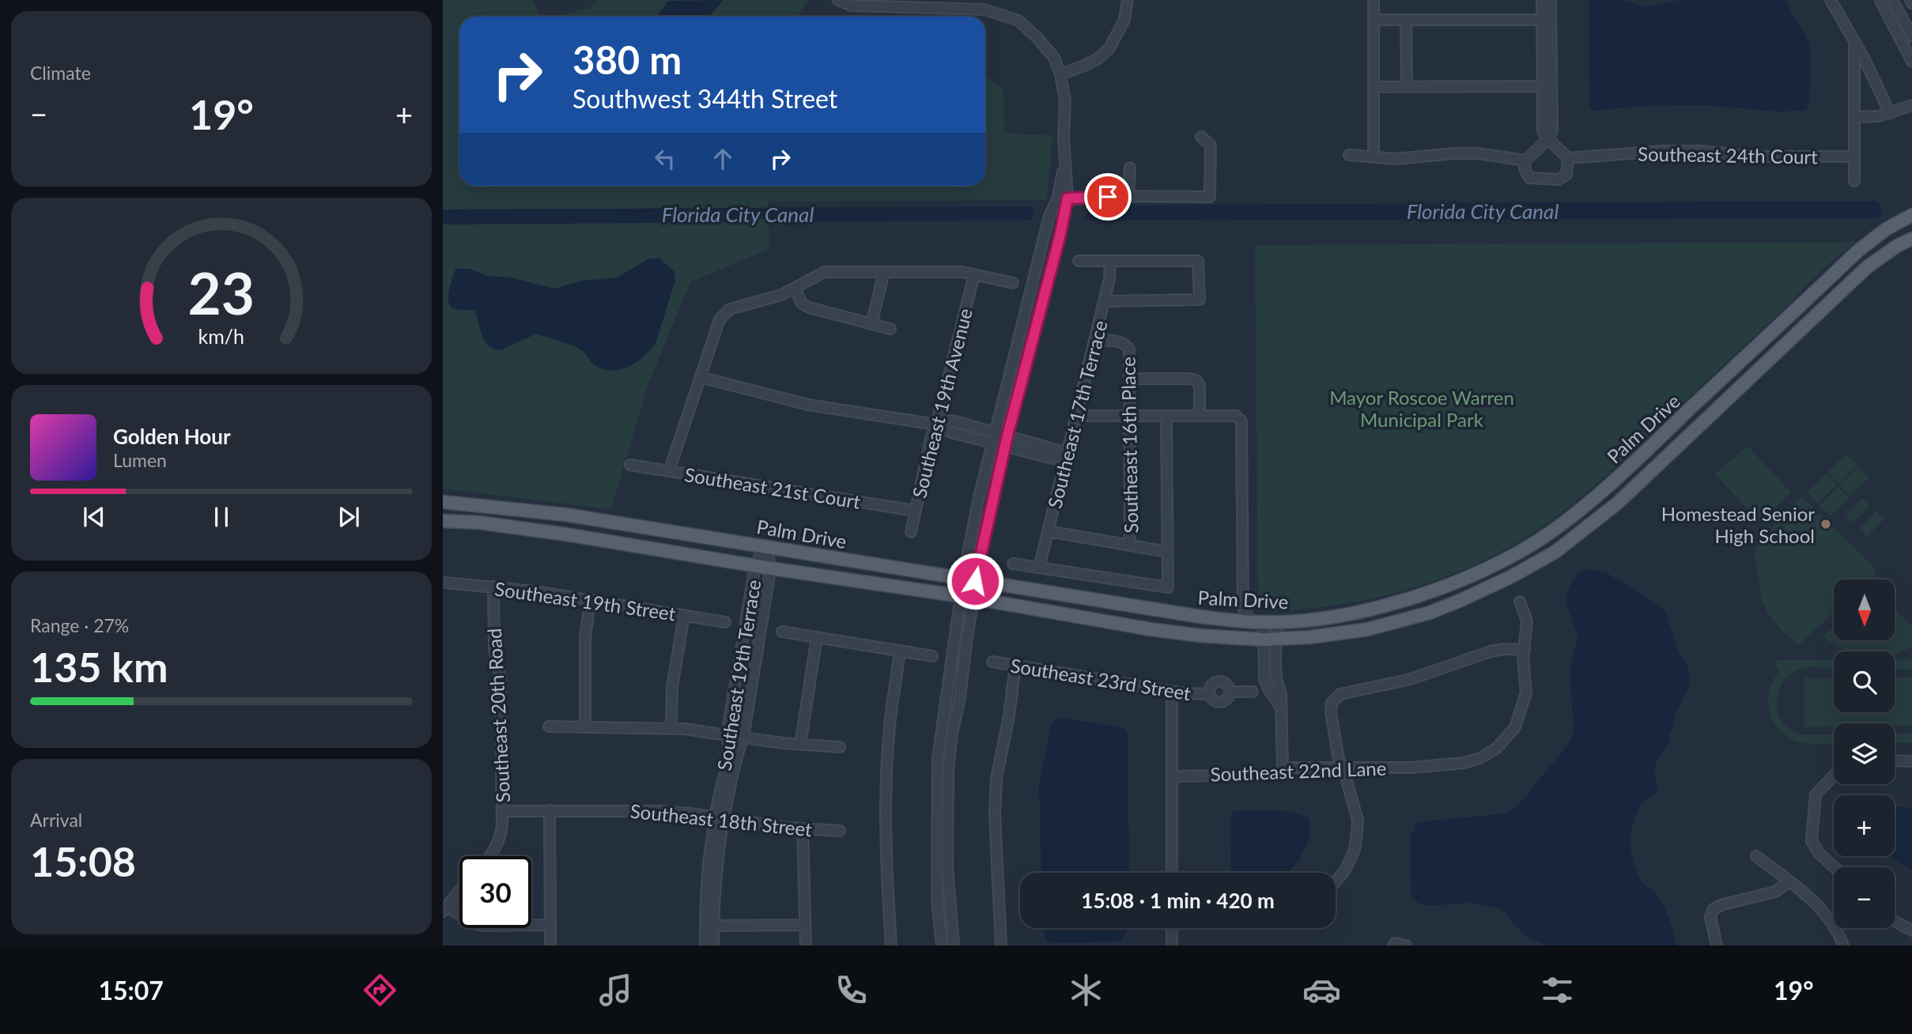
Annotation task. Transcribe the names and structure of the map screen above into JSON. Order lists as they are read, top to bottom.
{
  "streets": {
    "main road": ["Palm Drive"],
    "street": [
      "Southeast 24th Court",
      "Southeast 19th Avenue",
      "Southeast 17th Terrace",
      "Southeast 16th Place",
      "Southeast 21st Court",
      "Southeast 19th Street",
      "Southeast 19th Terrace",
      "Southeast 23rd Street",
      "Southeast 20th Road",
      "Southeast 22nd Lane",
      "Southeast 18th Street"
    ]
  },
  "crossings": [
    ["Southeast 19th Avenue", "Southeast 21st Court"],
    ["Southeast 17th Terrace", "Southeast 16th Place"],
    ["Palm Drive", "Southeast 19th Terrace"],
    ["Southeast 19th Street", "Southeast 20th Road"],
    ["Southeast 19th Terrace", "Southeast 18th Street"],
    ["Southeast 20th Road", "Southeast 18th Street"]
  ],
  "water": ["Florida City Canal"],
  "parks": ["Mayor Roscoe Warren Municipal Park"],
  "places": ["Homestead Senior High School"],
  "north": "bottom",
  "page": {
    "tile": [
      "Climate",
      ["Range · 27%", "135 km"],
      ["Arrival", "15:08"]
    ],
    "turn": ["380 m", "Southwest 344th Street"],
    "heat": ["−", "19°", "+"],
    "song": ["Golden Hour", "Lumen"],
    "map_buttons": ["+", "−"],
    "limit": "30",
    "trip": "15:08 · 1 min · 420 m",
    "tabs": ["15:07", "19°"],
    "gauge": ["23", "km/h"]
  }
}
